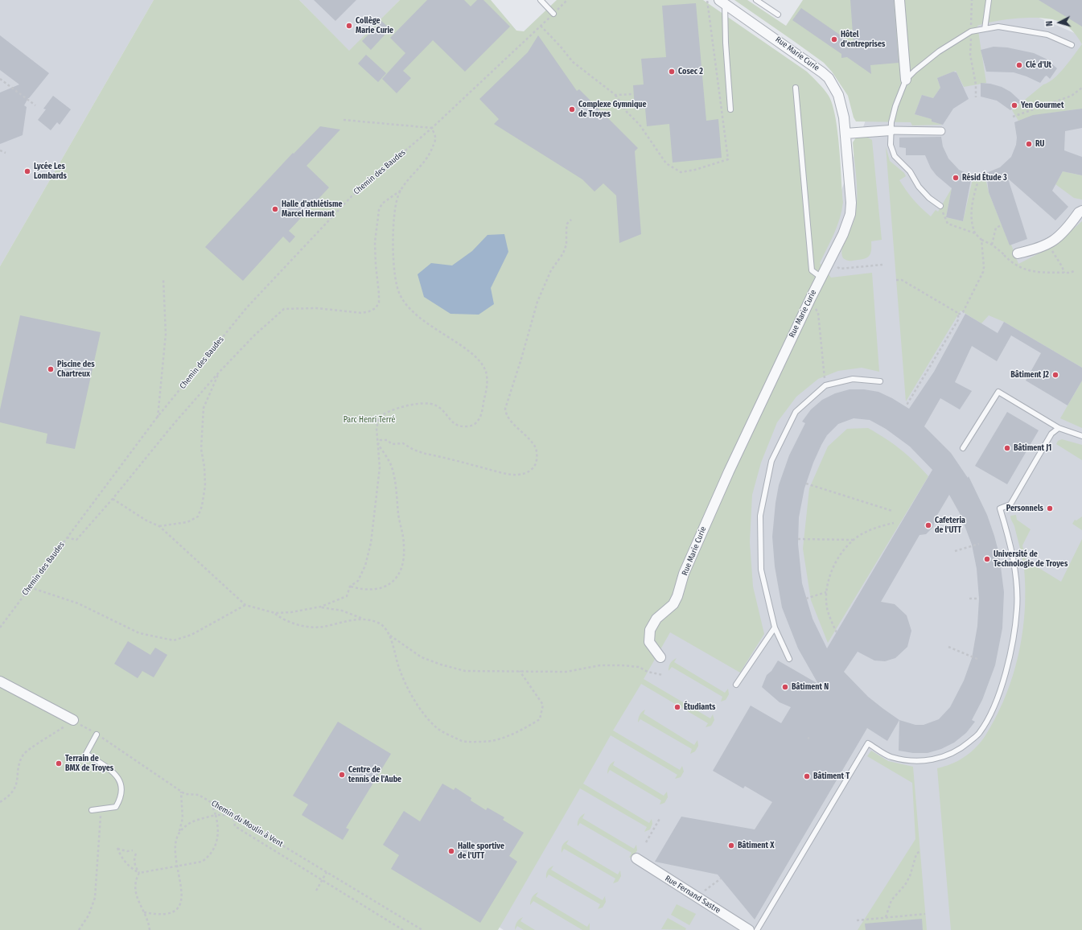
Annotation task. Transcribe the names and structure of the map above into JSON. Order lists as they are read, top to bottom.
{
  "streets": {
    "street": ["Rue Marie Curie", "Rue Fernand Sastre"],
    "path": ["Chemin des Baudes", "Chemin du Moulin à Vent"]
  },
  "parks": ["Parc Henri Terré"],
  "places": [
    "Collège Marie Curie",
    "Hôtel d’entreprises",
    "Clé d'Ut",
    "Cosec 2",
    "Yen Gourmet",
    "Complexe Gymnique de Troyes",
    "RU",
    "Lycée Les Lombards",
    "Résid Étude 3",
    "Halle d'athlétisme Marcel Hermant",
    "Piscine des Chartreux",
    "Bâtiment J2",
    "Bâtiment J1",
    "Personnels",
    "Cafeteria de l'UTT",
    "Université de Technologie de Troyes",
    "Bâtiment N",
    "Étudiants",
    "Terrain de BMX de Troyes",
    "Centre de tennis de l'Aube",
    "Bâtiment T",
    "Bâtiment X",
    "Halle sportive de l'UTT"
  ],
  "north": "left"
}
